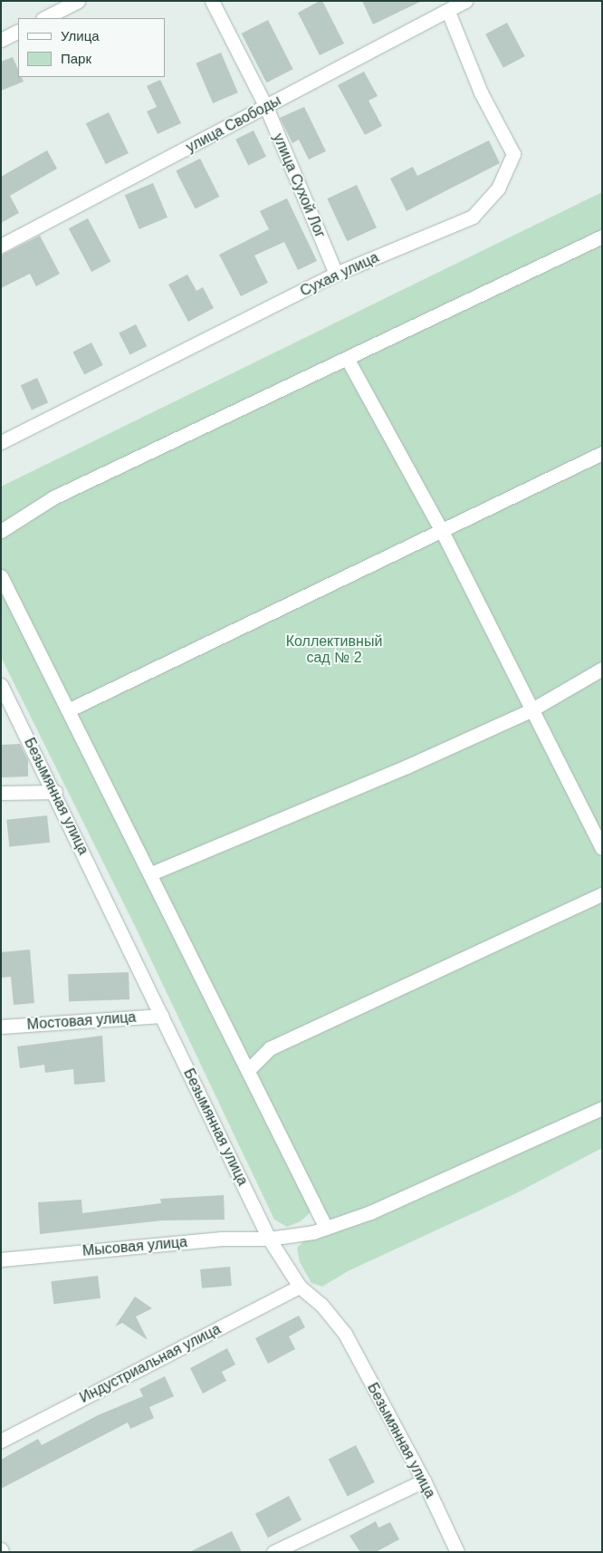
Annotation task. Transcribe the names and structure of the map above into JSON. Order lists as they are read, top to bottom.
{
  "streets": {
    "street": [
      "улица Свободы",
      "улица Сухой Лог",
      "Сухая улица",
      "Безымянная улица",
      "Мостовая улица",
      "Мысовая улица",
      "Индустриальная улица"
    ]
  },
  "crossings": [
    ["улица Свободы", "улица Сухой Лог"],
    ["улица Свободы", "Сухая улица"],
    ["улица Сухой Лог", "Сухая улица"],
    ["Безымянная улица", "Мостовая улица"],
    ["Безымянная улица", "Мысовая улица"],
    ["Безымянная улица", "Индустриальная улица"]
  ],
  "parks": ["Коллективный сад № 2"],
  "legend": ["Улица", "Парк"]
}
